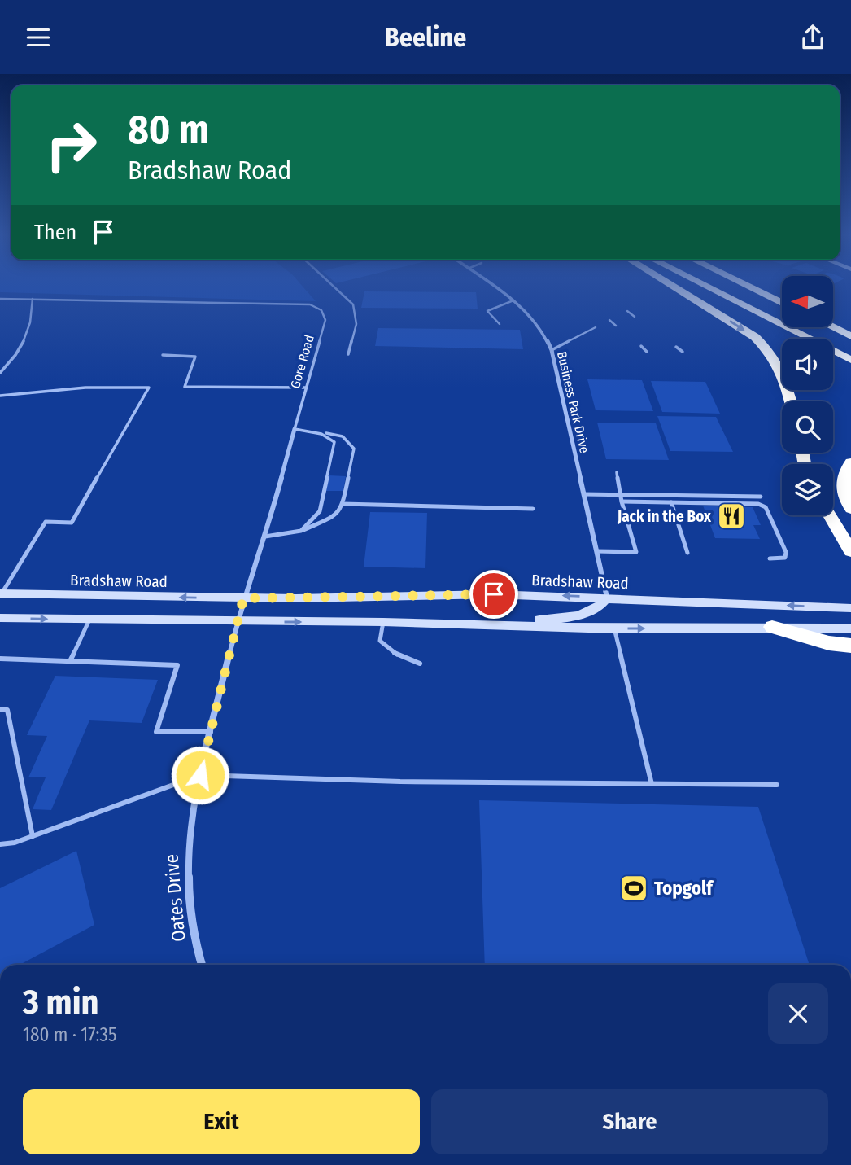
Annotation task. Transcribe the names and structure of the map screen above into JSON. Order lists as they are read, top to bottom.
{
  "streets": {
    "main road": ["Bradshaw Road"],
    "street": ["Gore Road", "Business Park Drive", "Oates Drive"]
  },
  "crossings": [
    ["Gore Road", "Bradshaw Road"],
    ["Gore Road", "Oates Drive"],
    ["Business Park Drive", "Bradshaw Road"]
  ],
  "places": {
    "restaurant": ["Jack in the Box"],
    "sports": ["Topgolf"]
  },
  "north": "left",
  "page": {
    "header": "Beeline",
    "turn": ["80 m", "Bradshaw Road"],
    "then": "Then",
    "heading": ["3 min", "180 m · 17:35"],
    "buttons": ["Exit", "Share"]
  }
}
